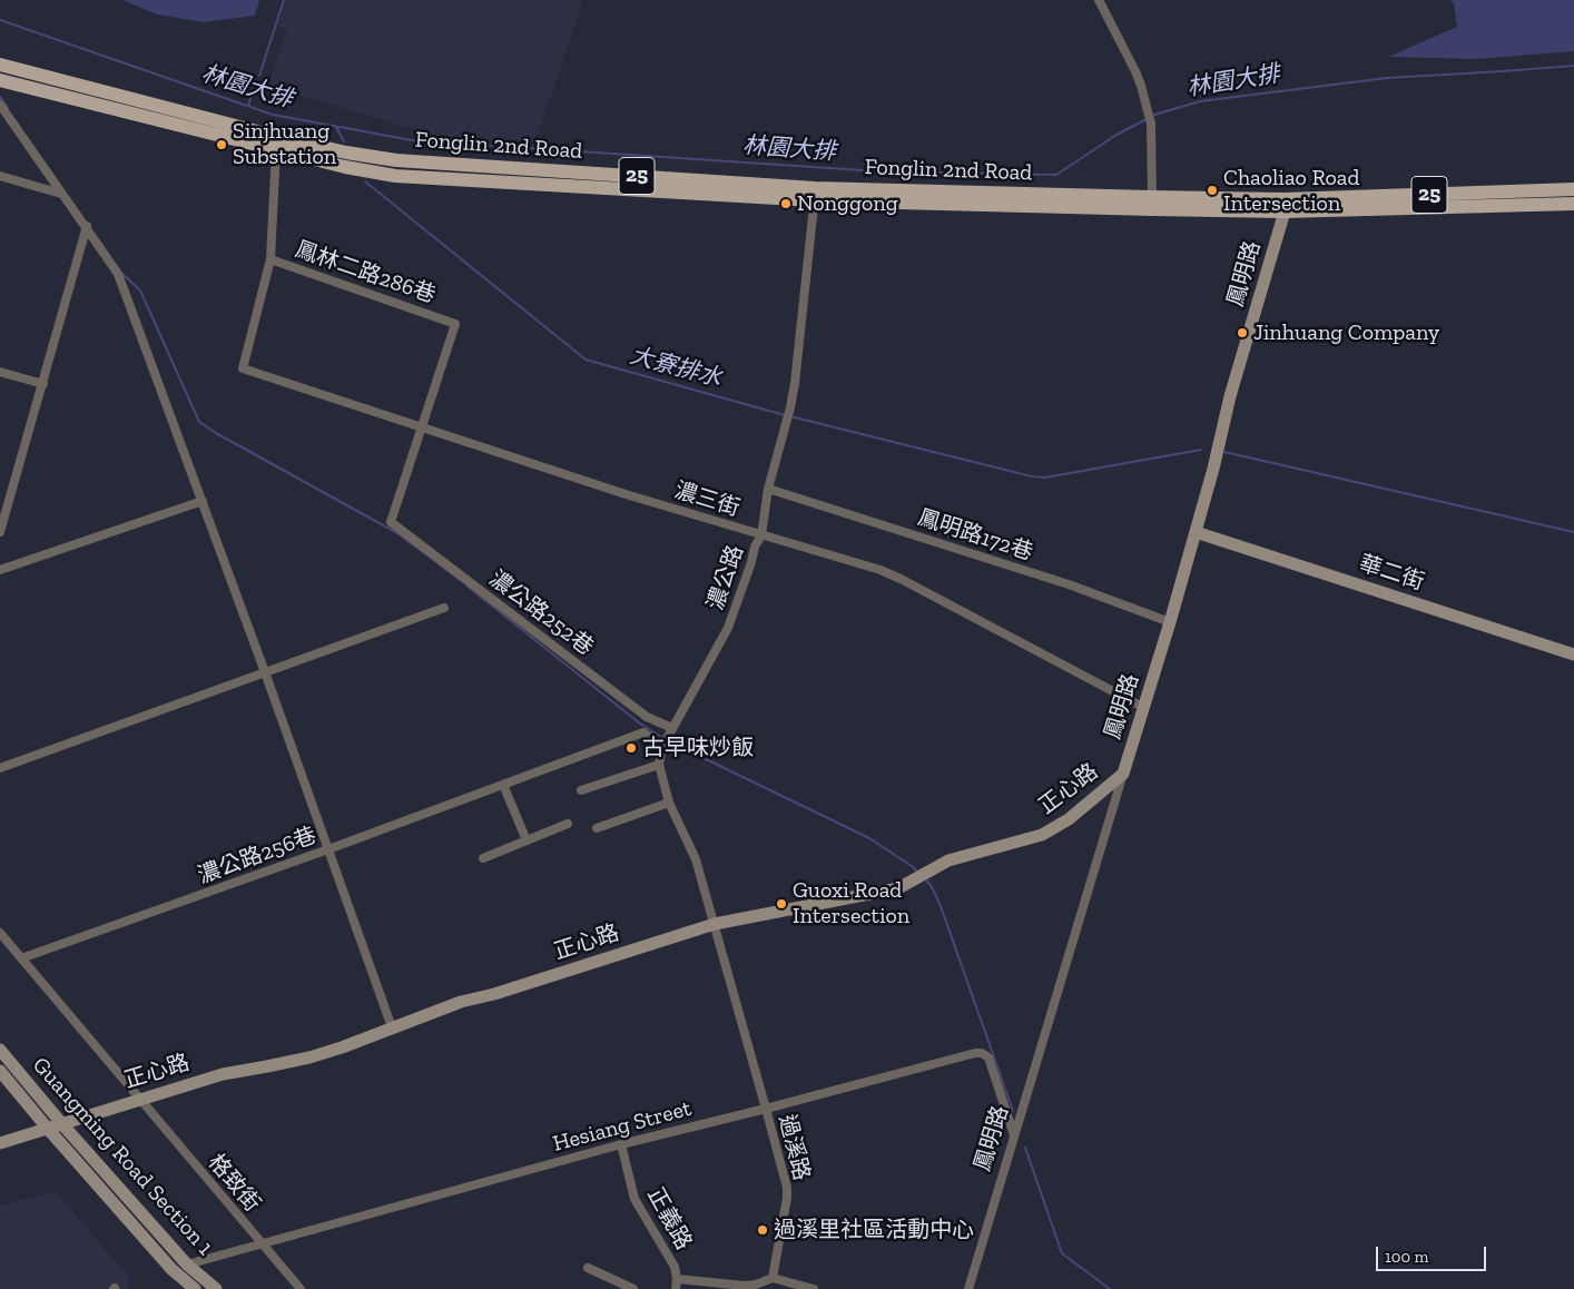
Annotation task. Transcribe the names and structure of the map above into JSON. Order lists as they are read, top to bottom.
{
  "streets": {
    "main road": ["Fonglin 2nd Road", "25"],
    "street": [
      "鳳林二路286巷",
      "鳳明路",
      "濃三街",
      "鳳明路172巷",
      "華二街",
      "濃公路",
      "濃公路252巷",
      "正心路",
      "濃公路256巷",
      "Hesiang Street",
      "過溪路",
      "Guangming Road Section 1",
      "格致街",
      "正義路"
    ]
  },
  "crossings": [
    ["Fonglin 2nd Road", "鳳林二路286巷"],
    ["Fonglin 2nd Road", "鳳明路"],
    ["Fonglin 2nd Road", "濃公路"],
    ["鳳林二路286巷", "濃三街"],
    ["鳳林二路286巷", "濃公路252巷"],
    ["鳳明路", "濃三街"],
    ["鳳明路", "鳳明路172巷"],
    ["鳳明路", "華二街"],
    ["鳳明路", "正心路"],
    ["鳳明路", "Hesiang Street"],
    ["濃三街", "濃公路"],
    ["濃三街", "濃公路252巷"],
    ["鳳明路172巷", "濃公路"],
    ["濃公路", "濃公路252巷"],
    ["濃公路", "正心路"],
    ["濃公路", "濃公路256巷"],
    ["濃公路", "過溪路"],
    ["正心路", "過溪路"],
    ["正心路", "Guangming Road Section 1"],
    ["正心路", "格致街"],
    ["濃公路256巷", "格致街"],
    ["Hesiang Street", "過溪路"],
    ["Hesiang Street", "Guangming Road Section 1"],
    ["Hesiang Street", "格致街"],
    ["Hesiang Street", "正義路"]
  ],
  "water": ["林園大排", "大寮排水"],
  "places": [
    "Sinjhuang Substation",
    "Chaoliao Road Intersection",
    "Nonggong",
    "Jinhuang Company",
    "古早味炒飯",
    "Guoxi Road Intersection",
    "過溪里社區活動中心"
  ],
  "scale_bar": "100 m"
}
